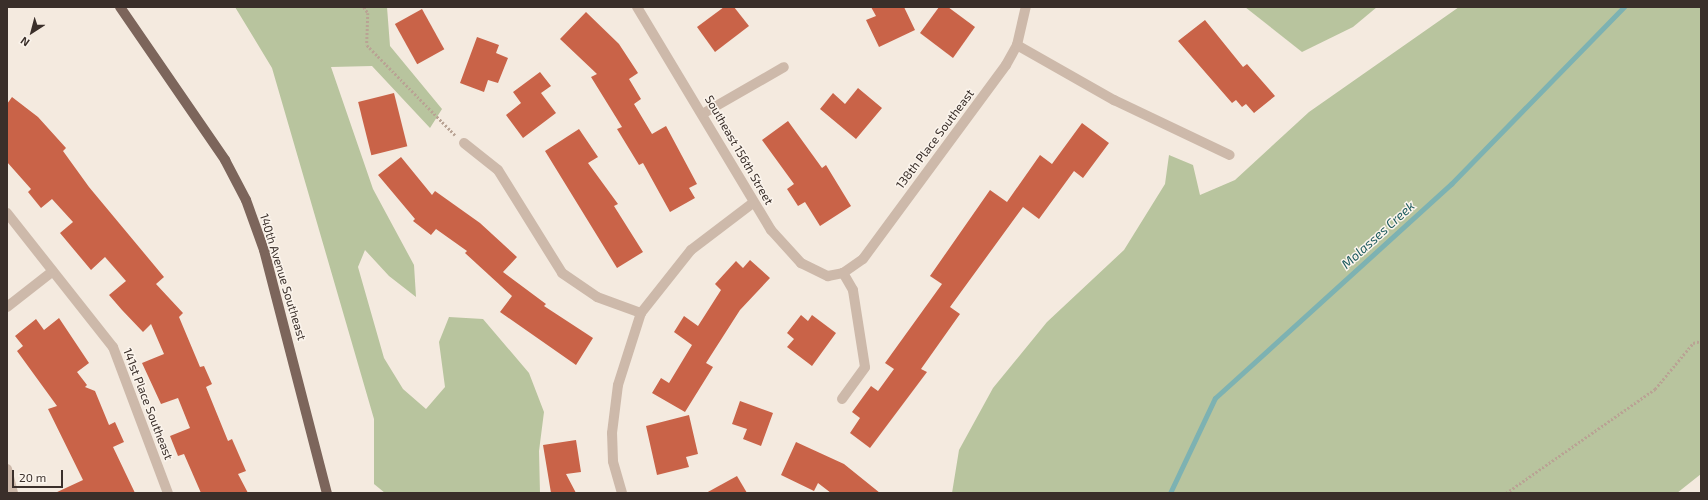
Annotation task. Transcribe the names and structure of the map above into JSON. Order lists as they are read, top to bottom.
{
  "streets": {
    "main road": ["140th Avenue Southeast"],
    "street": ["138th Place Southeast", "Southeast 156th Street", "141st Place Southeast"]
  },
  "crossings": [
    ["138th Place Southeast", "Southeast 156th Street"]
  ],
  "water": ["Molasses Creek"],
  "scale_bar": "20 m",
  "north": "bottom left"
}
